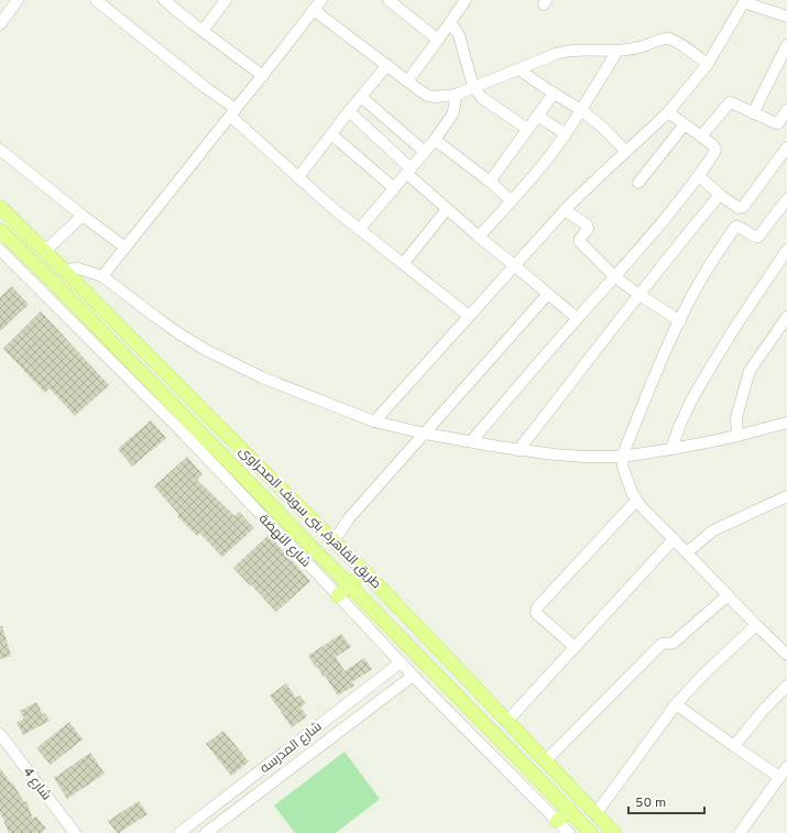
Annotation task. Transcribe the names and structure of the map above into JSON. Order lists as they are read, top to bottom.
{
  "streets": {
    "main road": ["طريق القاهرة, بنى سويف الصحراوى"],
    "street": ["شارع النهضة", "شارع المدرسه", "شارع 4"]
  },
  "crossings": [
    ["شارع النهضة", "شارع المدرسه"]
  ],
  "scale_bar": "50 m"
}
